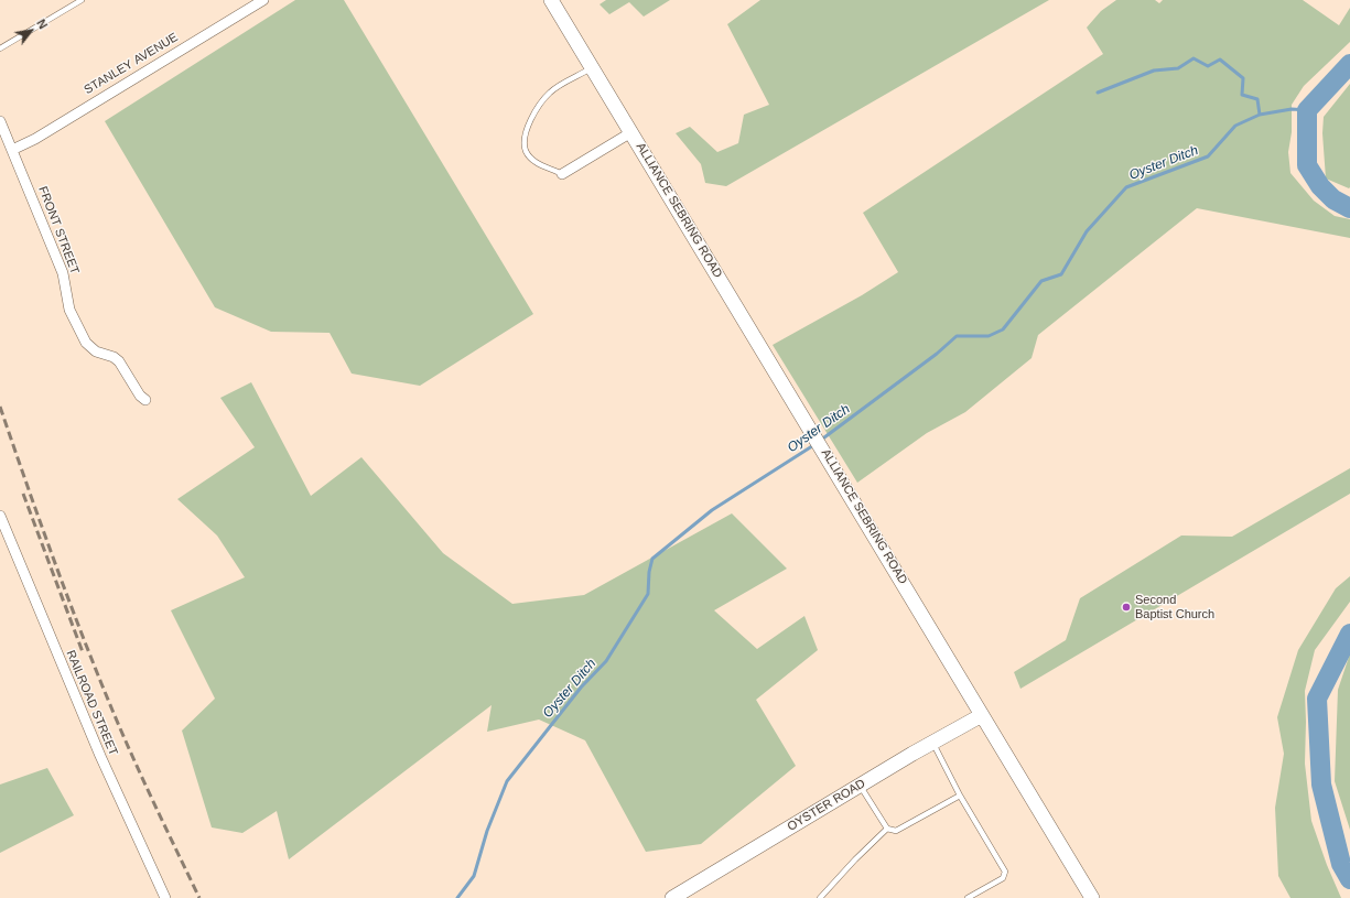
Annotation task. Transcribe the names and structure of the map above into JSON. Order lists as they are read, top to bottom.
{
  "streets": {
    "street": [
      "STANLEY AVENUE",
      "ALLIANCE SEBRING ROAD",
      "FRONT STREET",
      "RAILROAD STREET",
      "OYSTER ROAD"
    ]
  },
  "crossings": [
    ["STANLEY AVENUE", "FRONT STREET"],
    ["ALLIANCE SEBRING ROAD", "OYSTER ROAD"]
  ],
  "water": ["Oyster Ditch"],
  "places": ["Second Baptist Church"],
  "north": "top right"
}
